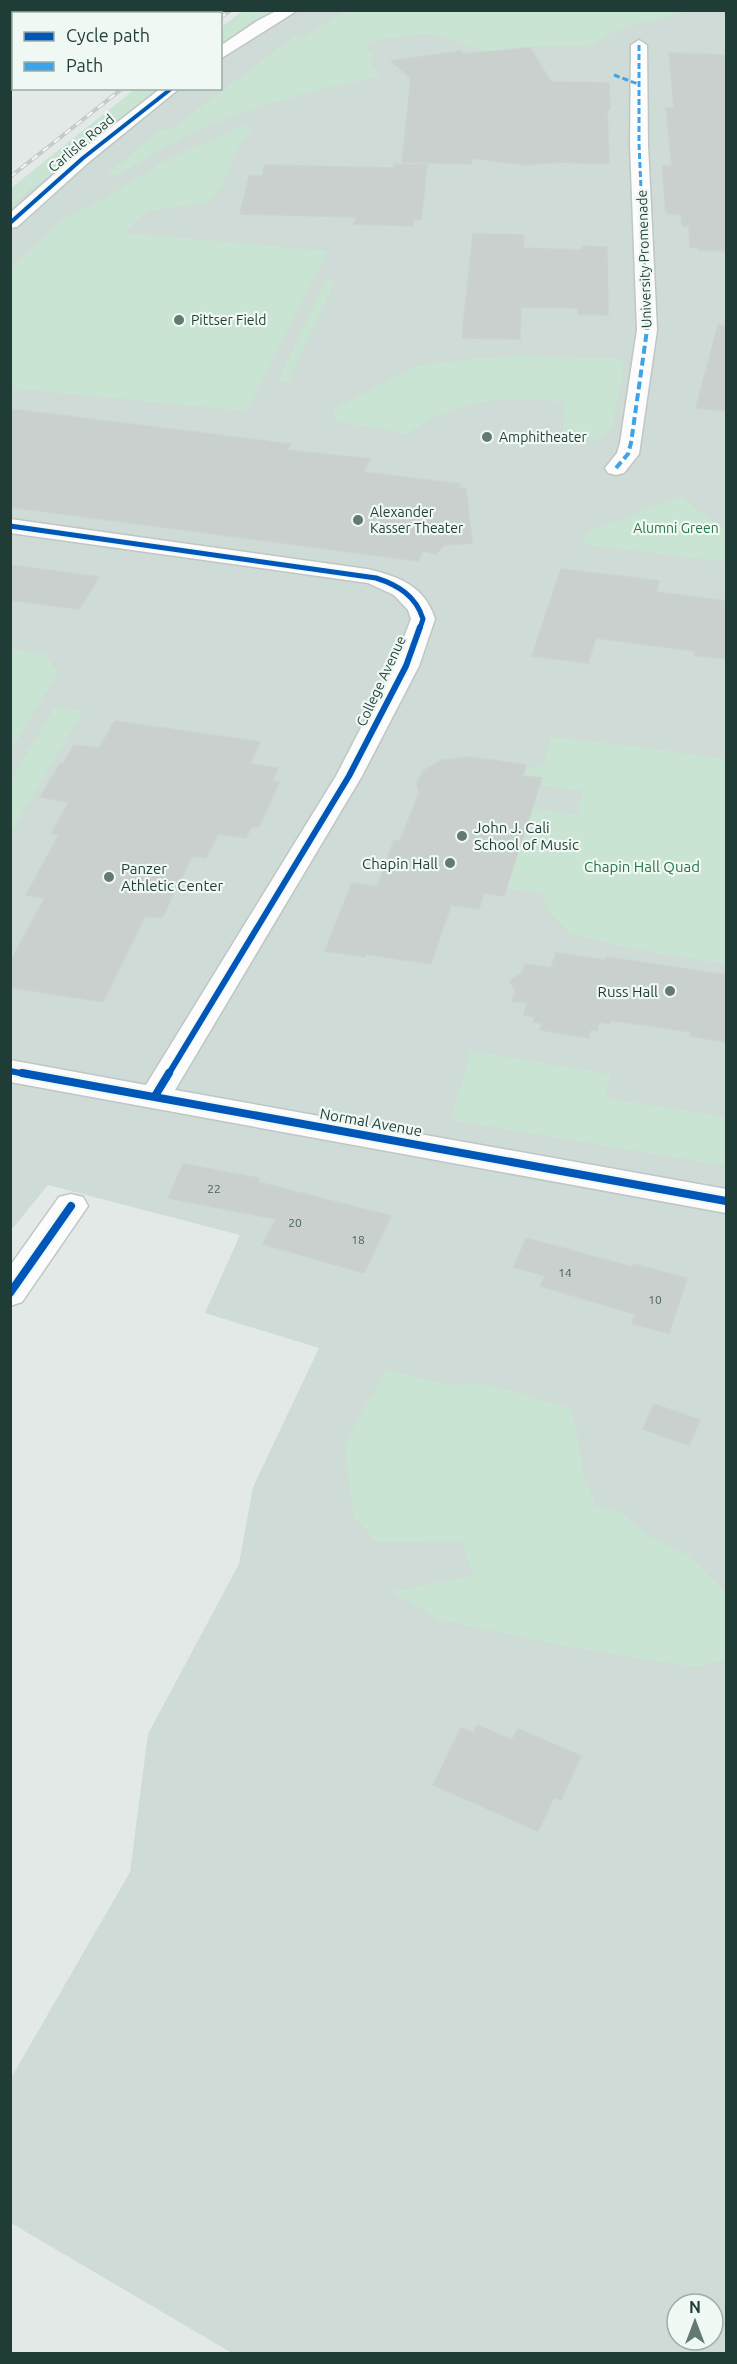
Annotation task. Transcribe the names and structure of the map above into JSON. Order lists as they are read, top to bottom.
{
  "streets": {
    "street": [
      "Carlisle Road",
      "University Promenade",
      "College Avenue",
      "Normal Avenue"
    ]
  },
  "crossings": [
    ["College Avenue", "Normal Avenue"]
  ],
  "parks": ["Alumni Green", "Chapin Hall Quad"],
  "places": [
    "Pittser Field",
    "Amphitheater",
    "Alexander Kasser Theater",
    "John J. Cali School of Music",
    "Chapin Hall",
    "Panzer Athletic Center",
    "Russ Hall"
  ],
  "house_numbers": [
    "22",
    "20",
    "18",
    "14",
    "10"
  ],
  "legend": ["Cycle path", "Path"],
  "north": "top"
}
